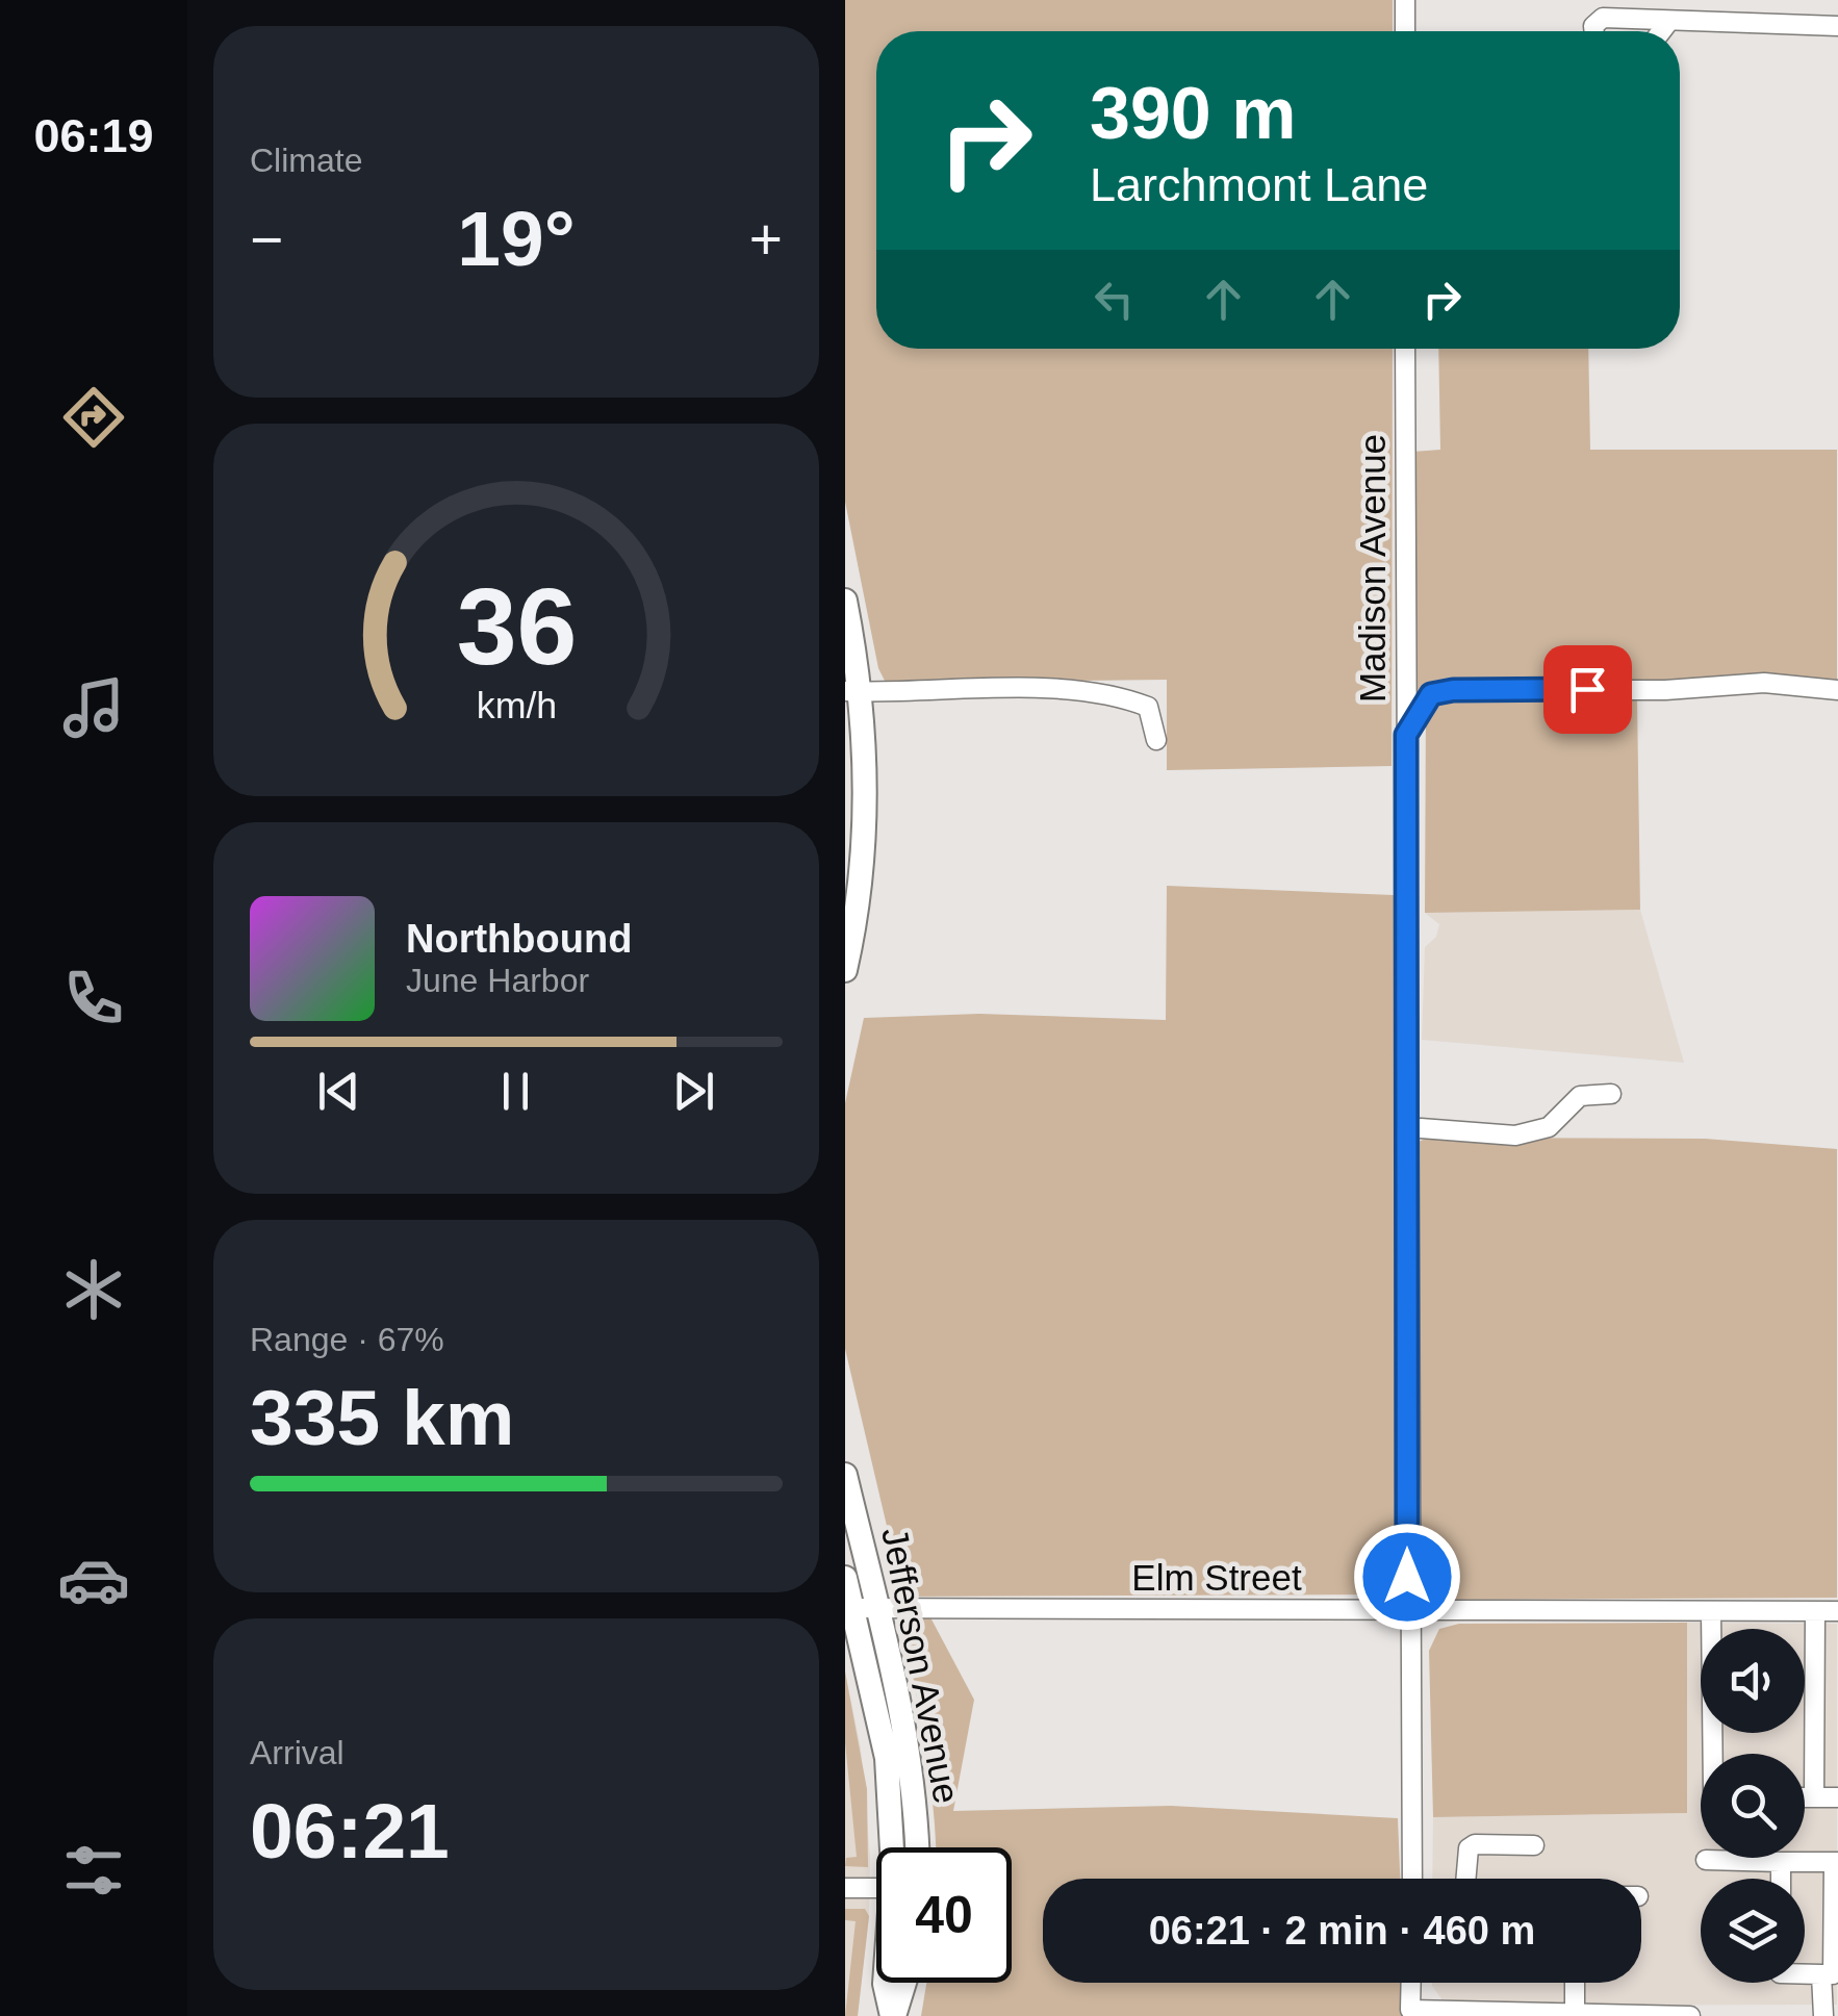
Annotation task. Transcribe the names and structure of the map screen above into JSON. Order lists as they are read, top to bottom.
{
  "streets": {
    "main road": ["Jefferson Avenue"],
    "street": ["Madison Avenue", "Elm Street"]
  },
  "crossings": [
    ["Madison Avenue", "Elm Street"],
    ["Elm Street", "Jefferson Avenue"]
  ],
  "page": {
    "tabs": "06:19",
    "tile": [
      "Climate",
      ["Range · 67%", "335 km"],
      ["Arrival", "06:21"]
    ],
    "turn": ["390 m", "Larchmont Lane"],
    "heat": ["−", "19°", "+"],
    "song": ["Northbound", "June Harbor"],
    "limit": "40",
    "trip": "06:21 · 2 min · 460 m",
    "gauge": ["36", "km/h"]
  }
}
